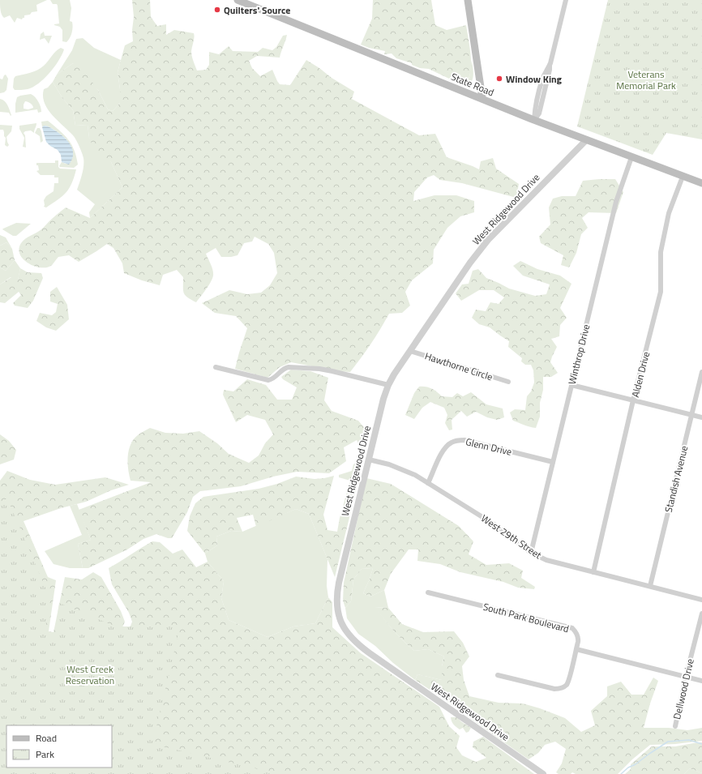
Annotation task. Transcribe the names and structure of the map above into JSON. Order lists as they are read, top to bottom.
{
  "streets": {
    "main road": ["State Road"],
    "street": [
      "West Ridgewood Drive",
      "Winthrop Drive",
      "Hawthorne Circle",
      "Alden Drive",
      "Glenn Drive",
      "Standish Avenue",
      "West 29th Street",
      "South Park Boulevard",
      "Dellwood Drive"
    ]
  },
  "crossings": [
    ["State Road", "West Ridgewood Drive"],
    ["State Road", "Winthrop Drive"],
    ["State Road", "Alden Drive"],
    ["West Ridgewood Drive", "Hawthorne Circle"],
    ["West Ridgewood Drive", "West 29th Street"],
    ["Winthrop Drive", "Glenn Drive"],
    ["Winthrop Drive", "West 29th Street"],
    ["Alden Drive", "West 29th Street"],
    ["Glenn Drive", "West 29th Street"],
    ["Standish Avenue", "West 29th Street"]
  ],
  "parks": ["Veterans Memorial Park", "West Creek Reservation"],
  "places": ["Quilters' Source", "Window King"],
  "legend": ["Road", "Park"]
}
